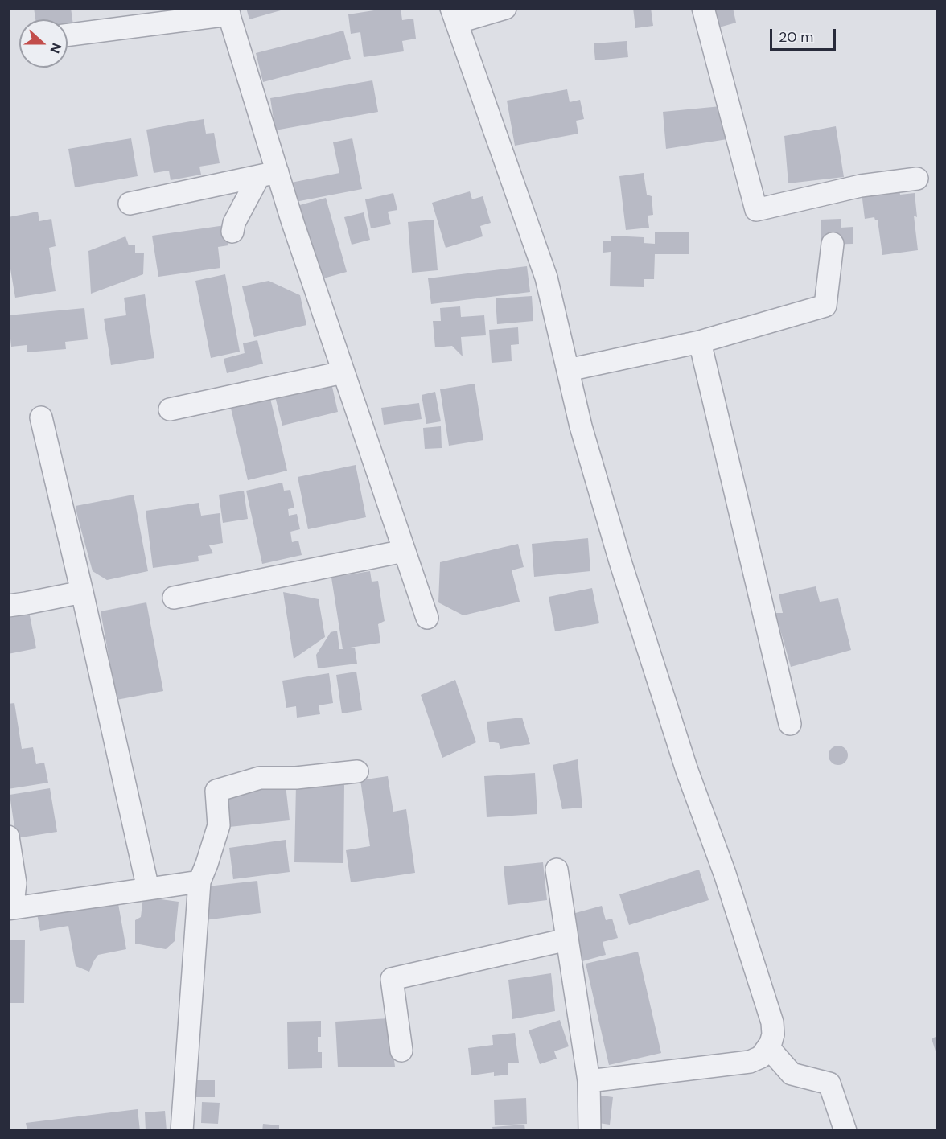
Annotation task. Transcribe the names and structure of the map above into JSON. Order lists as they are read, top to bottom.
{
  "scale_bar": "20 m",
  "north": "right"
}
